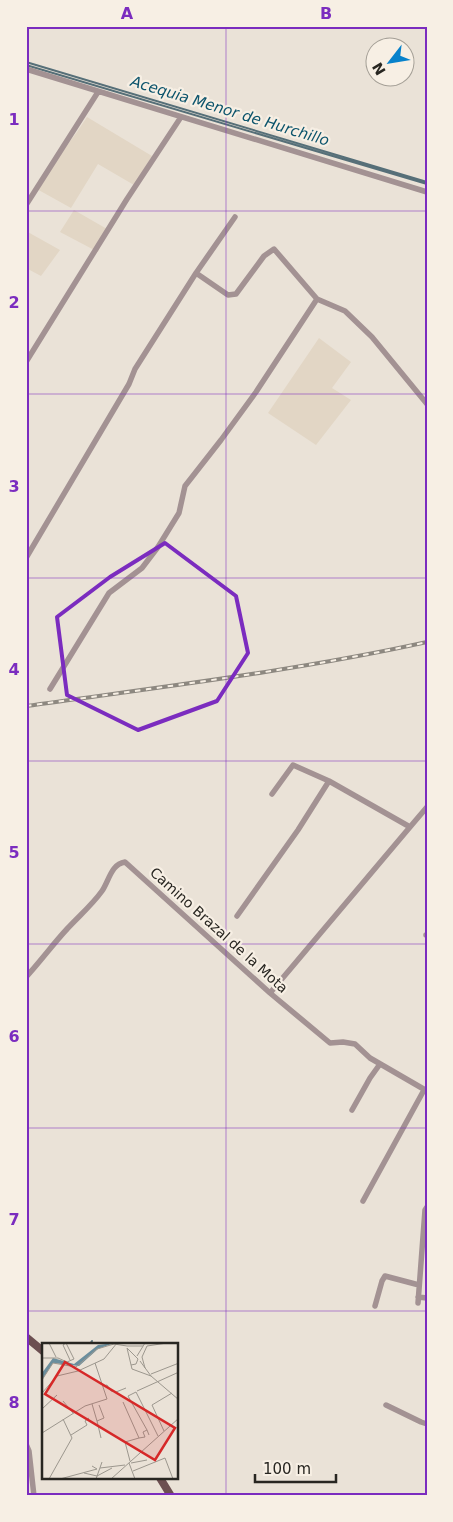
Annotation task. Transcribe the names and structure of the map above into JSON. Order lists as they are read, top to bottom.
{
  "streets": {
    "street": ["Camino Brazal de la Mota"]
  },
  "water": ["Acequia Menor de Hurchillo"],
  "scale_bar": "100 m",
  "north": "bottom left",
  "grid": {
    "columns": ["A", "B"],
    "rows": [
      "1",
      "2",
      "3",
      "4",
      "5",
      "6",
      "7",
      "8"
    ]
  }
}
